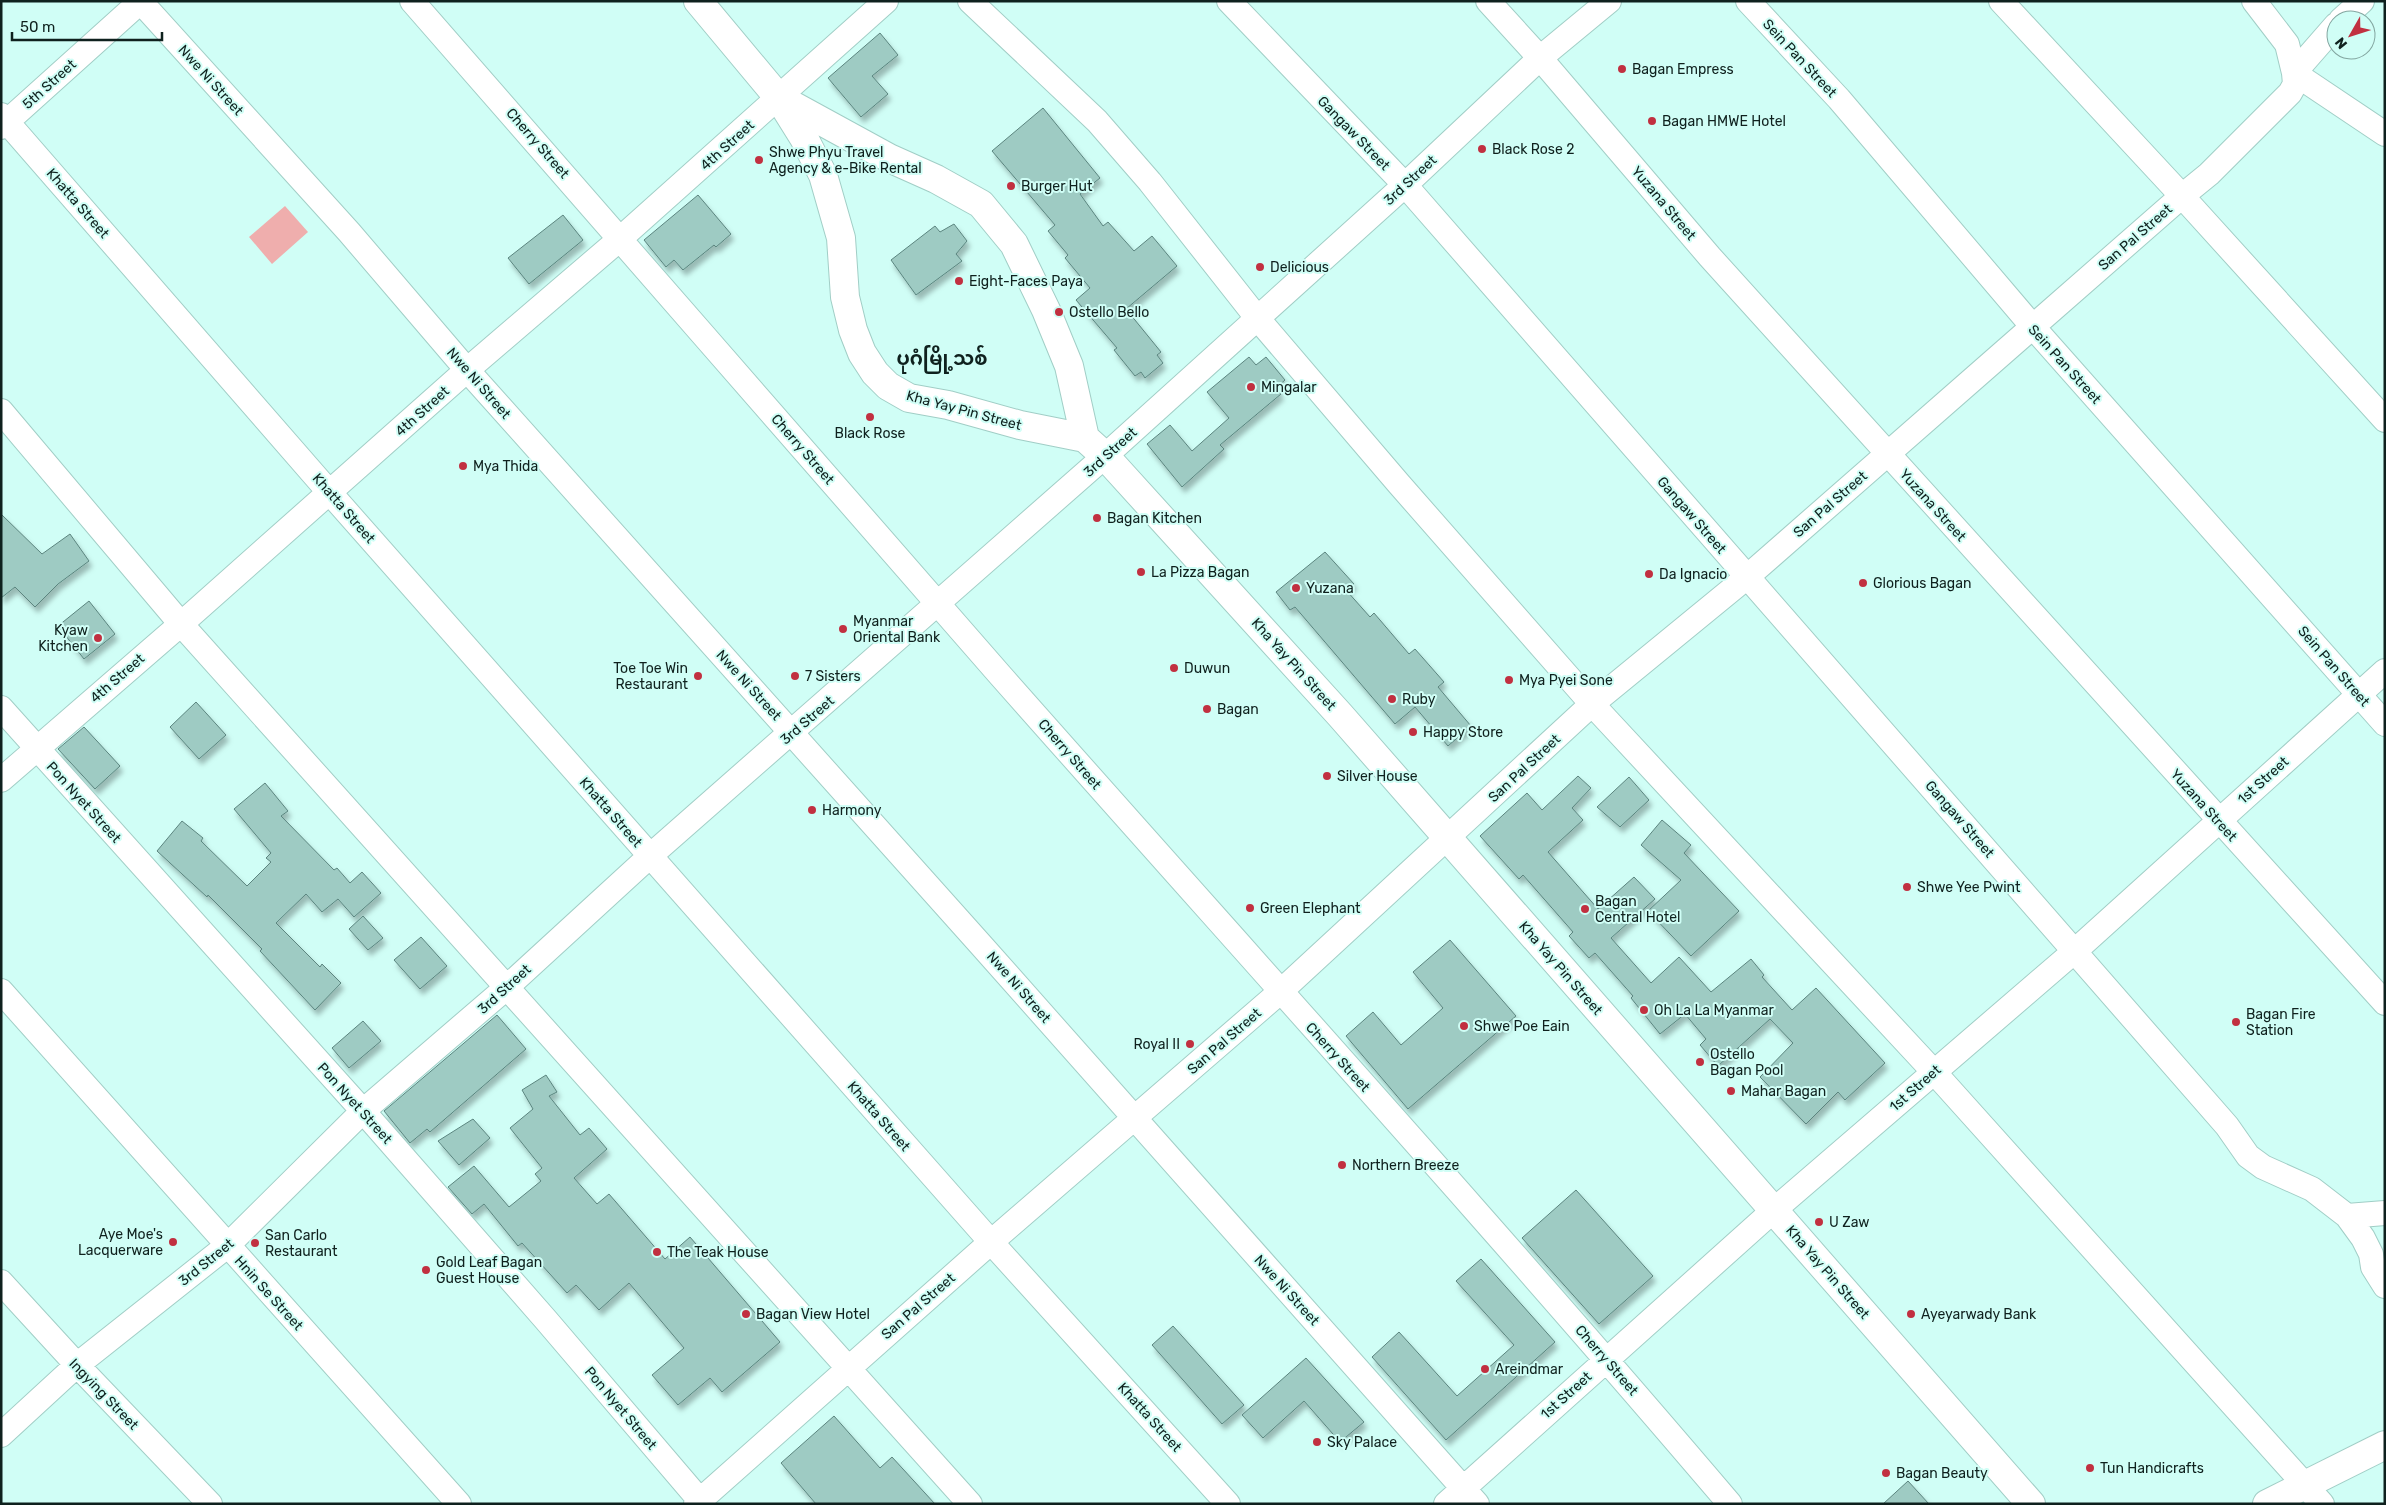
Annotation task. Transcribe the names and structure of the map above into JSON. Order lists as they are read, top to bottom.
{
  "streets": {
    "street": [
      "Sein Pan Street",
      "Nwe Ni Street",
      "5th Street",
      "Gangaw Street",
      "Cherry Street",
      "4th Street",
      "3rd Street",
      "Khatta Street",
      "Yuzana Street",
      "San Pal Street",
      "Kha Yay Pin Street",
      "1st Street",
      "Pon Nyet Street",
      "Hnin Se Street",
      "Ingying Street"
    ]
  },
  "crossings": [
    ["Sein Pan Street", "San Pal Street"],
    ["Sein Pan Street", "1st Street"],
    ["Nwe Ni Street", "5th Street"],
    ["Nwe Ni Street", "4th Street"],
    ["Nwe Ni Street", "3rd Street"],
    ["Nwe Ni Street", "San Pal Street"],
    ["Nwe Ni Street", "1st Street"],
    ["5th Street", "Khatta Street"],
    ["Gangaw Street", "3rd Street"],
    ["Gangaw Street", "San Pal Street"],
    ["Gangaw Street", "1st Street"],
    ["Cherry Street", "4th Street"],
    ["Cherry Street", "3rd Street"],
    ["Cherry Street", "San Pal Street"],
    ["Cherry Street", "1st Street"],
    ["4th Street", "Khatta Street"],
    ["4th Street", "Kha Yay Pin Street"],
    ["4th Street", "Pon Nyet Street"],
    ["3rd Street", "Khatta Street"],
    ["3rd Street", "Yuzana Street"],
    ["3rd Street", "Kha Yay Pin Street"],
    ["3rd Street", "Pon Nyet Street"],
    ["3rd Street", "Hnin Se Street"],
    ["3rd Street", "Ingying Street"],
    ["Khatta Street", "San Pal Street"],
    ["Yuzana Street", "San Pal Street"],
    ["Yuzana Street", "1st Street"],
    ["San Pal Street", "Kha Yay Pin Street"],
    ["San Pal Street", "Pon Nyet Street"],
    ["Kha Yay Pin Street", "1st Street"]
  ],
  "districts": ["ပုဂံမြို့သစ်"],
  "places": [
    "Bagan Empress",
    "Bagan HMWE Hotel",
    "Black Rose 2",
    "Shwe Phyu Travel Agency & e-Bike Rental",
    "Burger Hut",
    "Delicious",
    "Eight-Faces Paya",
    "Ostello Bello",
    "Mingalar",
    "Black Rose",
    "Mya Thida",
    "Bagan Kitchen",
    "La Pizza Bagan",
    "Da Ignacio",
    "Glorious Bagan",
    "Yuzana",
    "Myanmar Oriental Bank",
    "Kyaw Kitchen",
    "Duwun",
    "Toe Toe Win Restaurant",
    "7 Sisters",
    "Mya Pyei Sone",
    "Ruby",
    "Bagan",
    "Happy Store",
    "Silver House",
    "Harmony",
    "Shwe Yee Pwint",
    "Green Elephant",
    "Bagan Central Hotel",
    "Oh La La Myanmar",
    "Bagan Fire Station",
    "Shwe Poe Eain",
    "Royal II",
    "Ostello Bagan Pool",
    "Mahar Bagan",
    "Northern Breeze",
    "U Zaw",
    "Aye Moe's Lacquerware",
    "San Carlo Restaurant",
    "The Teak House",
    "Gold Leaf Bagan Guest House",
    "Bagan View Hotel",
    "Ayeyarwady Bank",
    "Areindmar",
    "Sky Palace",
    "Tun Handicrafts",
    "Bagan Beauty"
  ],
  "scale_bar": "50 m",
  "north": "bottom left"
}
